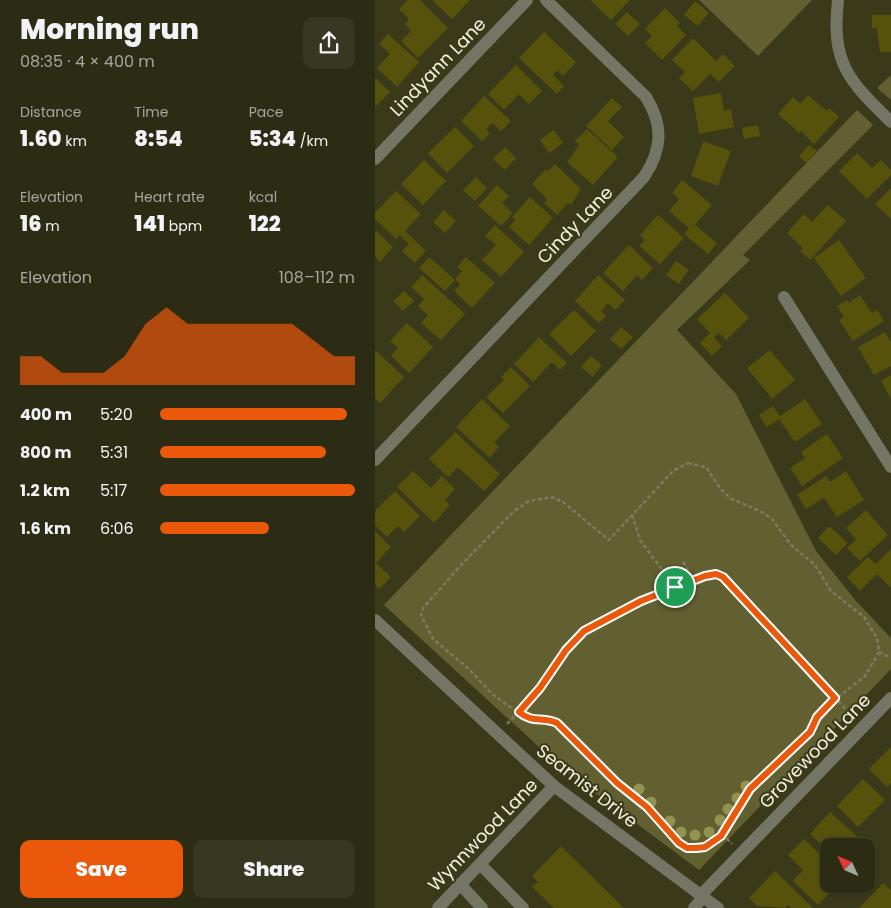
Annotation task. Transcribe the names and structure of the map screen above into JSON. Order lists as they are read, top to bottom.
{
  "streets": {
    "street": [
      "Lindyann Lane",
      "Cindy Lane",
      "Grovewood Lane",
      "Seamist Drive",
      "Wynnwood Lane"
    ]
  },
  "crossings": [
    ["Grovewood Lane", "Seamist Drive"],
    ["Seamist Drive", "Wynnwood Lane"]
  ],
  "north": "top left",
  "page": {
    "heading": ["Morning run", "08:35 · 4 × 400 m"],
    "stats": [
      ["Distance", "1.60 km"],
      ["Time", "8:54"],
      ["Pace", "5:34 /km"],
      ["Elevation", "16 m"],
      ["Heart rate", "141 bpm"],
      ["kcal", "122"]
    ],
    "chart": ["Elevation", "108–112 m"],
    "list": [
      {
        "name": "400 m",
        "note": "5:20"
      },
      {
        "name": "800 m",
        "note": "5:31"
      },
      {
        "name": "1.2 km",
        "note": "5:17"
      },
      {
        "name": "1.6 km",
        "note": "6:06"
      }
    ],
    "buttons": ["Save", "Share"]
  }
}
